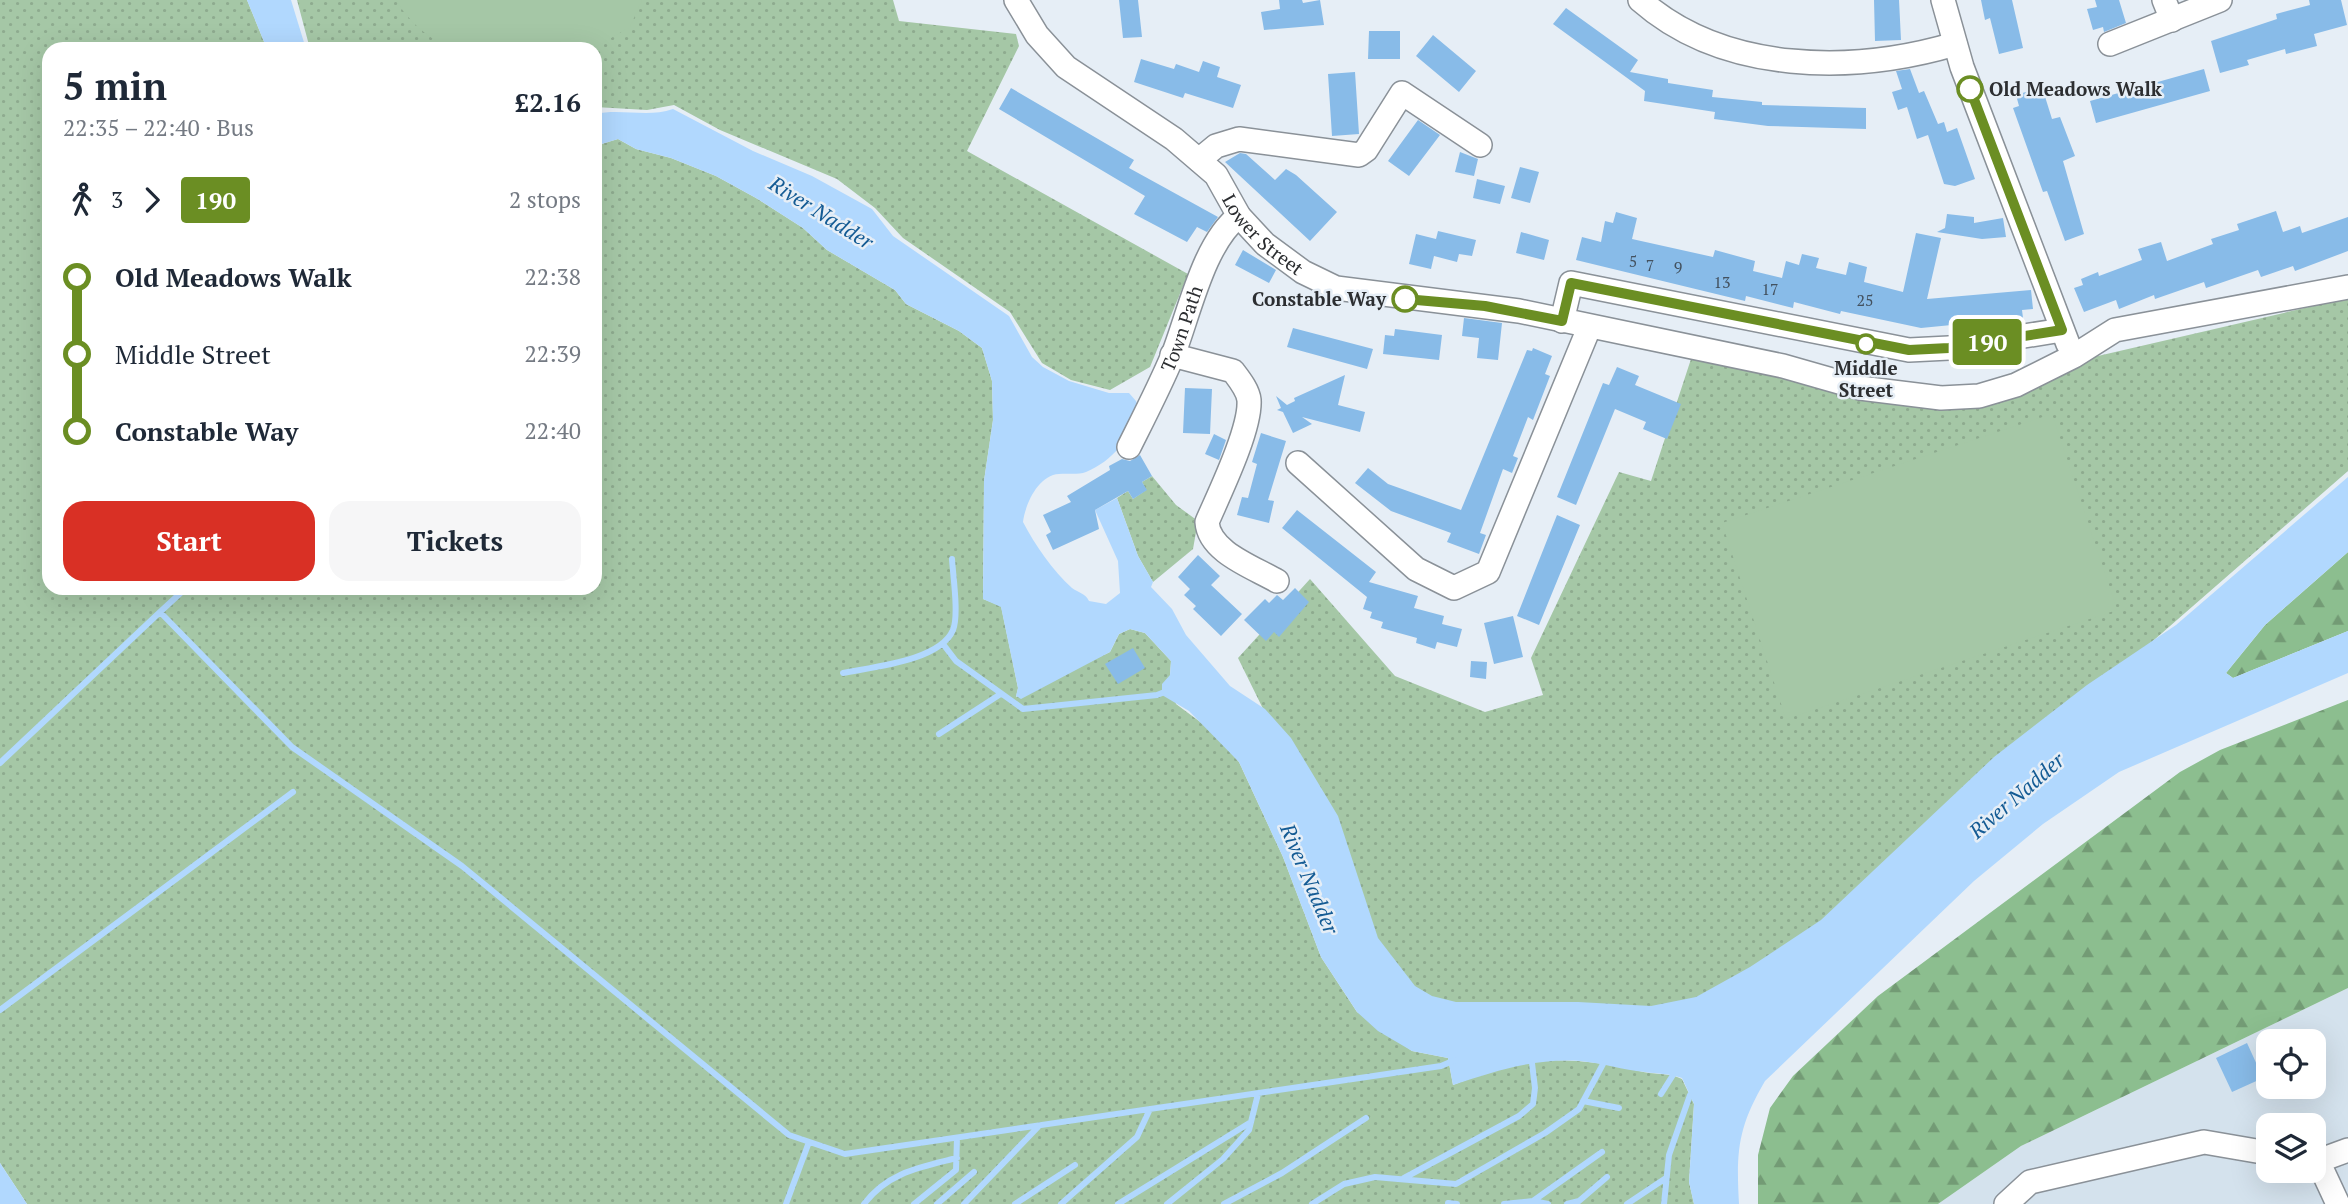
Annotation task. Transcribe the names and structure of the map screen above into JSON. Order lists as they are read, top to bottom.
{
  "streets": {
    "street": ["Lower Street", "Town Path"]
  },
  "crossings": [
    ["Lower Street", "Town Path"]
  ],
  "water": ["River Nadder"],
  "places": ["Old Meadows Walk", "Constable Way", "Middle Street"],
  "lines": ["bus line 190"],
  "house_numbers": [
    "5",
    "7",
    "9",
    "13",
    "17",
    "25"
  ],
  "page": {
    "on_map": "190",
    "heading": ["5 min", "22:35 – 22:40 · Bus", "£2.16"],
    "legs": ["3", "190", "2 stops"],
    "list": [
      {
        "name": "Old Meadows Walk",
        "value": "22:38"
      },
      {
        "name": "Middle Street",
        "value": "22:39"
      },
      {
        "name": "Constable Way",
        "value": "22:40"
      }
    ],
    "buttons": ["Start", "Tickets"]
  }
}
